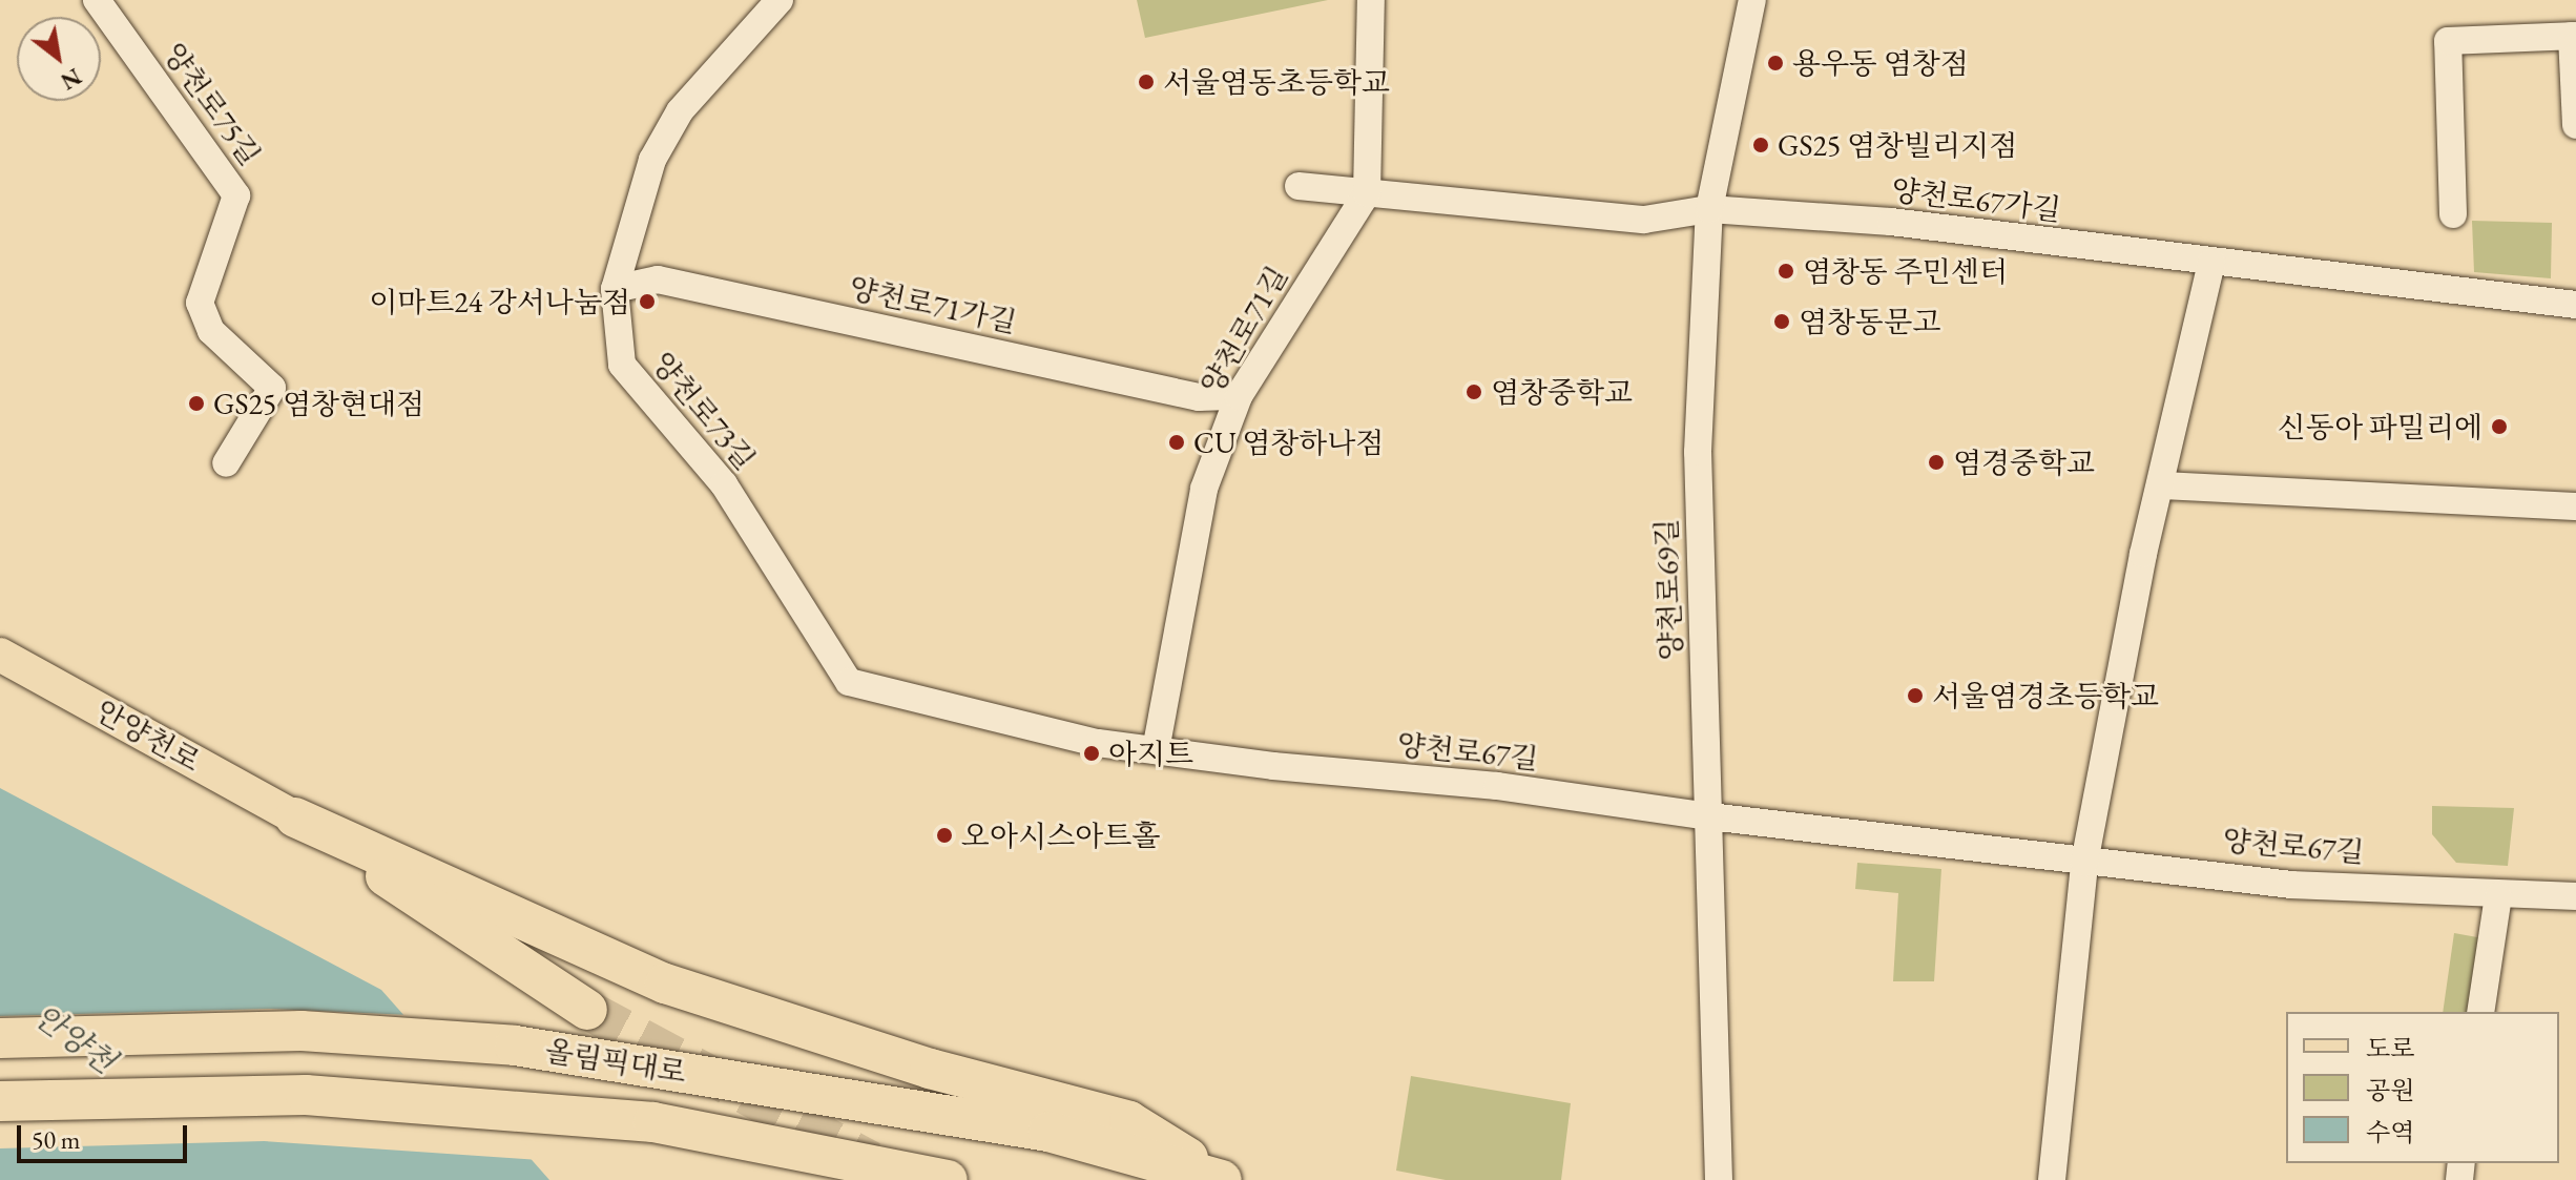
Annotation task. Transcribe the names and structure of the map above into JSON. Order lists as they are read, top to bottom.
{
  "streets": {
    "highway": ["올림픽대로"],
    "main road": ["안양천로"],
    "street": [
      "양천로75길",
      "양천로67가길",
      "양천로71가길",
      "양천로71길",
      "양천로73길",
      "양천로69길",
      "양천로67길"
    ]
  },
  "crossings": [
    ["양천로67가길", "양천로71길"],
    ["양천로67가길", "양천로69길"],
    ["양천로71가길", "양천로71길"],
    ["양천로71가길", "양천로73길"],
    ["양천로71길", "양천로67길"],
    ["양천로73길", "양천로67길"],
    ["양천로69길", "양천로67길"]
  ],
  "water": ["안양천"],
  "places": [
    "용우동 염창점",
    "서울염동초등학교",
    "GS25 염창빌리지점",
    "염창동 주민센터",
    "이마트24 강서나눔점",
    "염창동문고",
    "염창중학교",
    "GS25 염창현대점",
    "신동아 파밀리에",
    "CU 염창하나점",
    "염경중학교",
    "서울염경초등학교",
    "아지트",
    "오아시스아트홀"
  ],
  "legend": ["도로", "공원", "수역"],
  "scale_bar": "50 m",
  "north": "bottom right"
}
